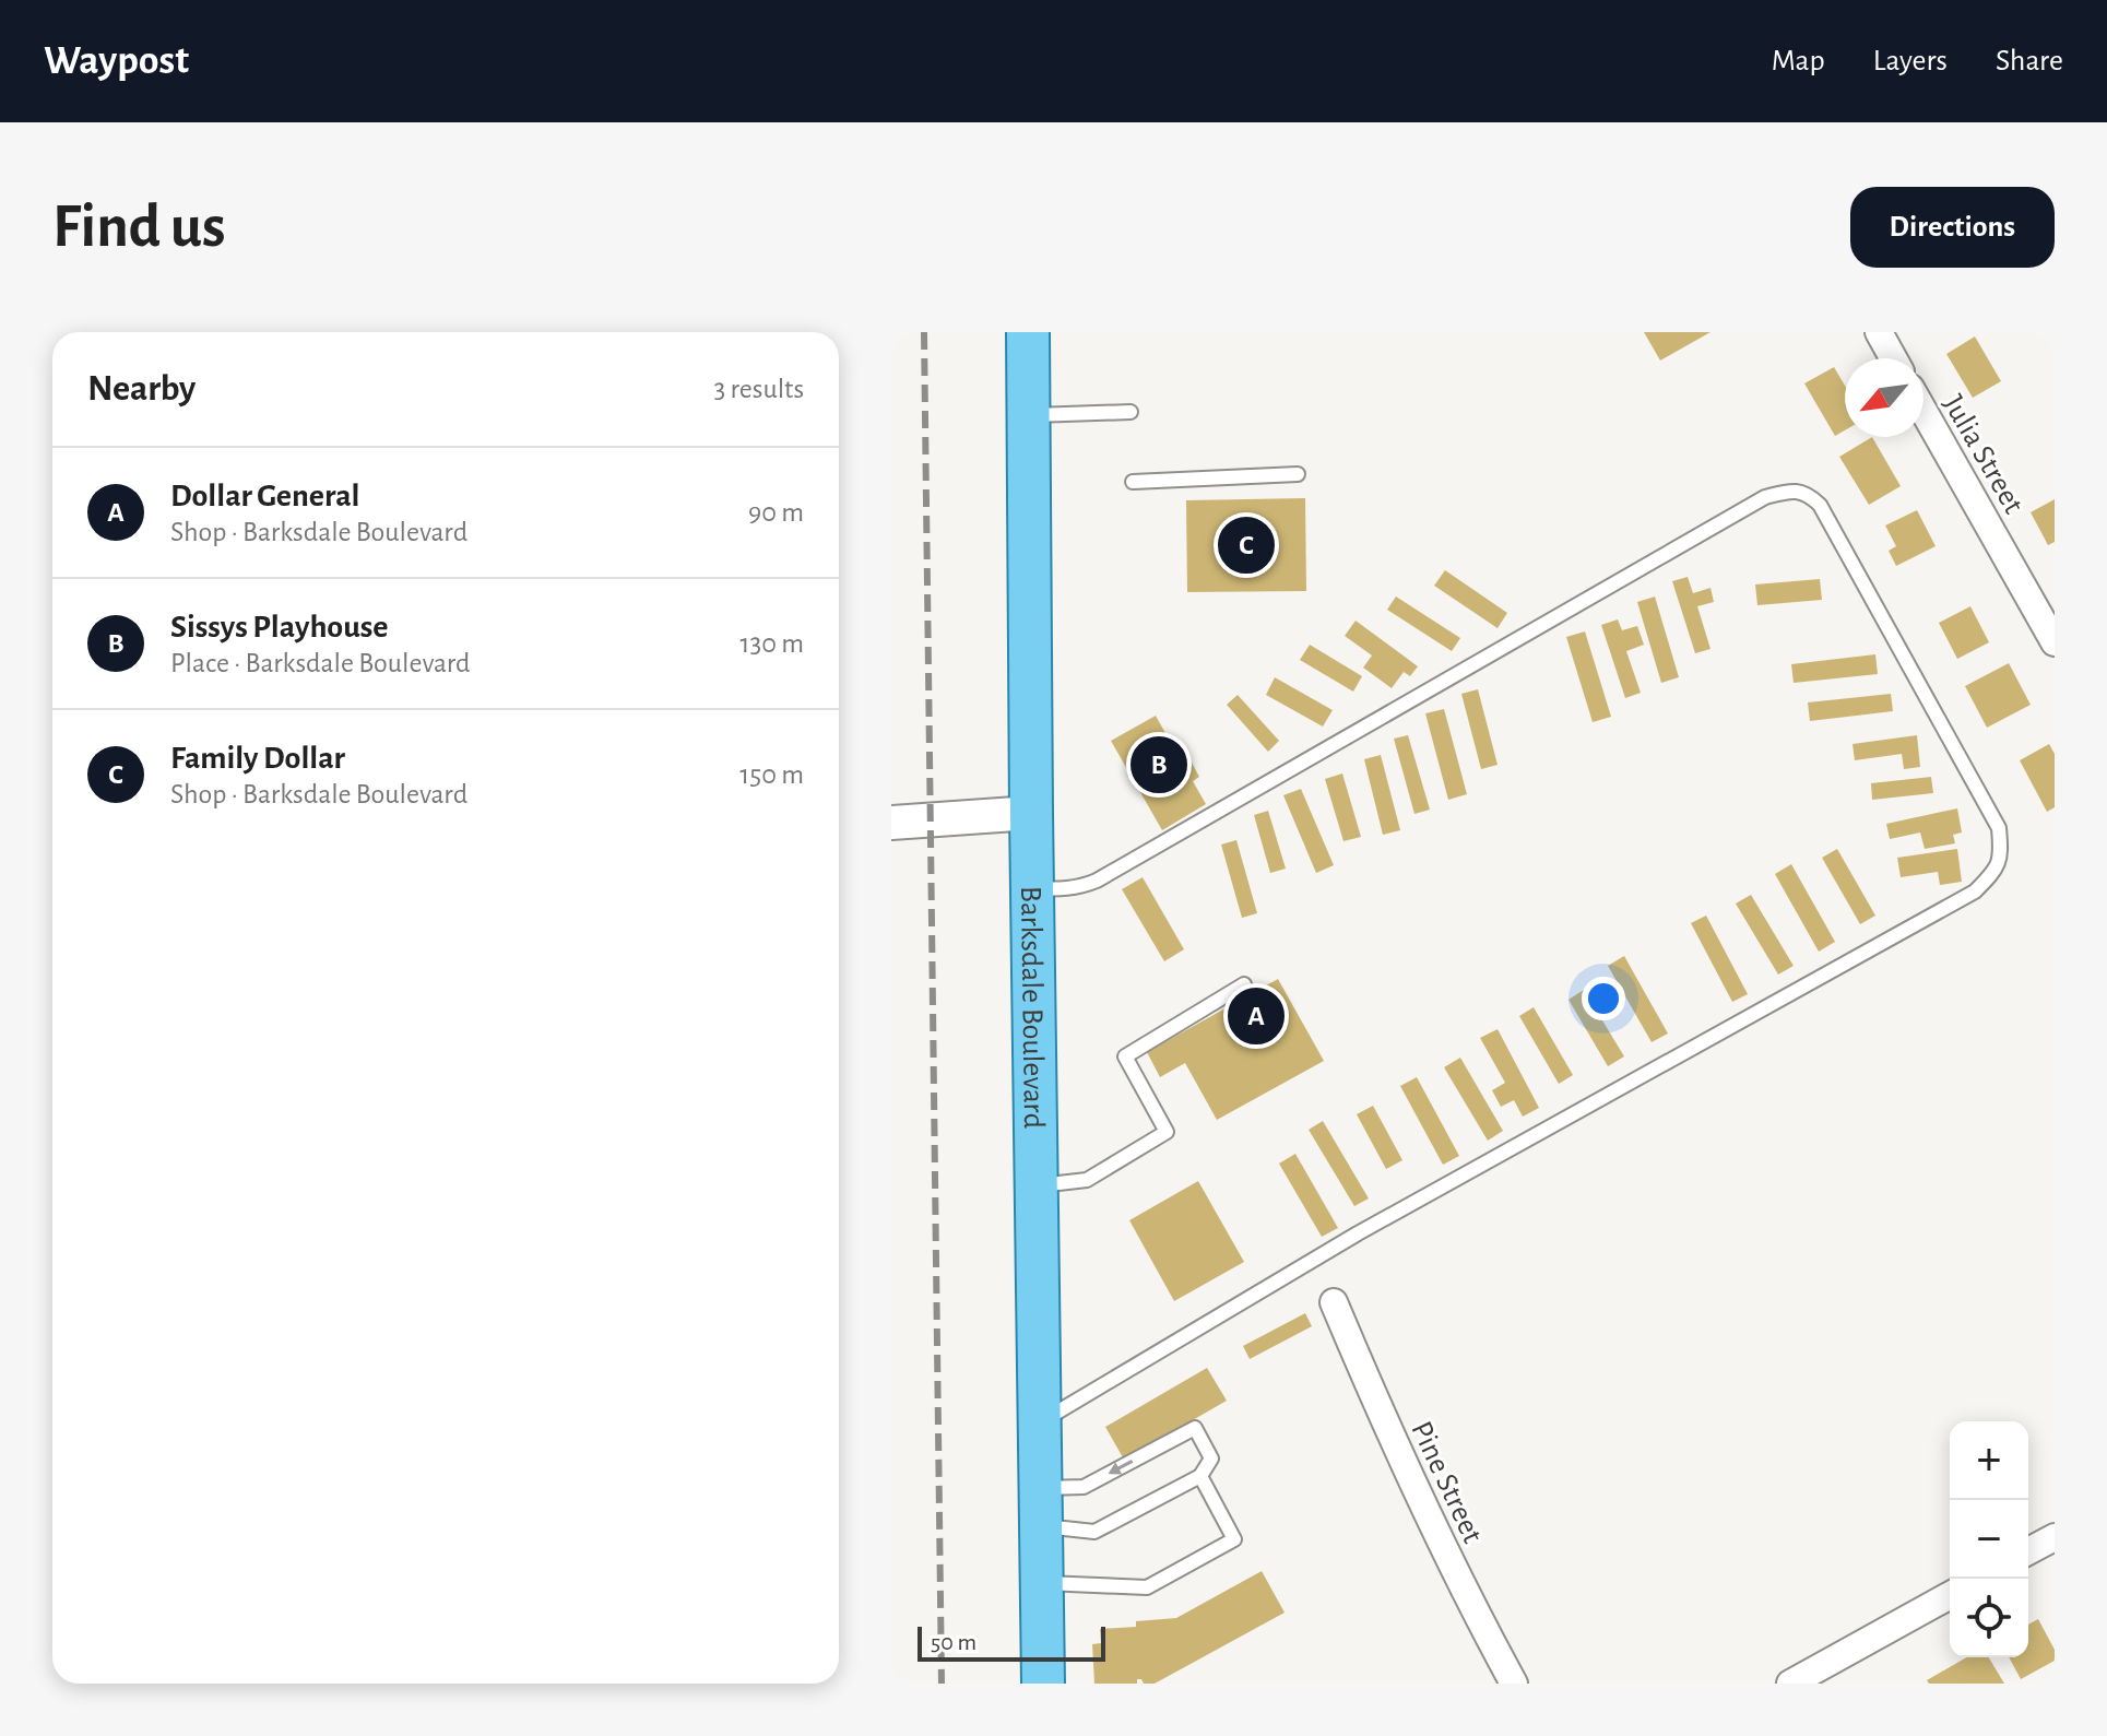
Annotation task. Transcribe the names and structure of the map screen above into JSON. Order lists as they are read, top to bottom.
{
  "streets": {
    "main road": ["Barksdale Boulevard"],
    "street": ["Julia Street", "Pine Street"]
  },
  "scale_bar": "50 m",
  "north": "bottom left",
  "page": {
    "header": "Waypost",
    "nav": ["Map", "Layers", "Share"],
    "buttons": "Directions",
    "title": "Find us",
    "heading": ["Nearby", "3 results"],
    "list": [
      {
        "mark": "A",
        "name": "Dollar General",
        "note": "Shop · Barksdale Boulevard",
        "value": "90 m"
      },
      {
        "mark": "B",
        "name": "Sissys Playhouse",
        "note": "Place · Barksdale Boulevard",
        "value": "130 m"
      },
      {
        "mark": "C",
        "name": "Family Dollar",
        "note": "Shop · Barksdale Boulevard",
        "value": "150 m"
      }
    ],
    "pins": ["C", "B", "A"],
    "map_buttons": ["+", "−"],
    "scale": "50 m"
  }
}
